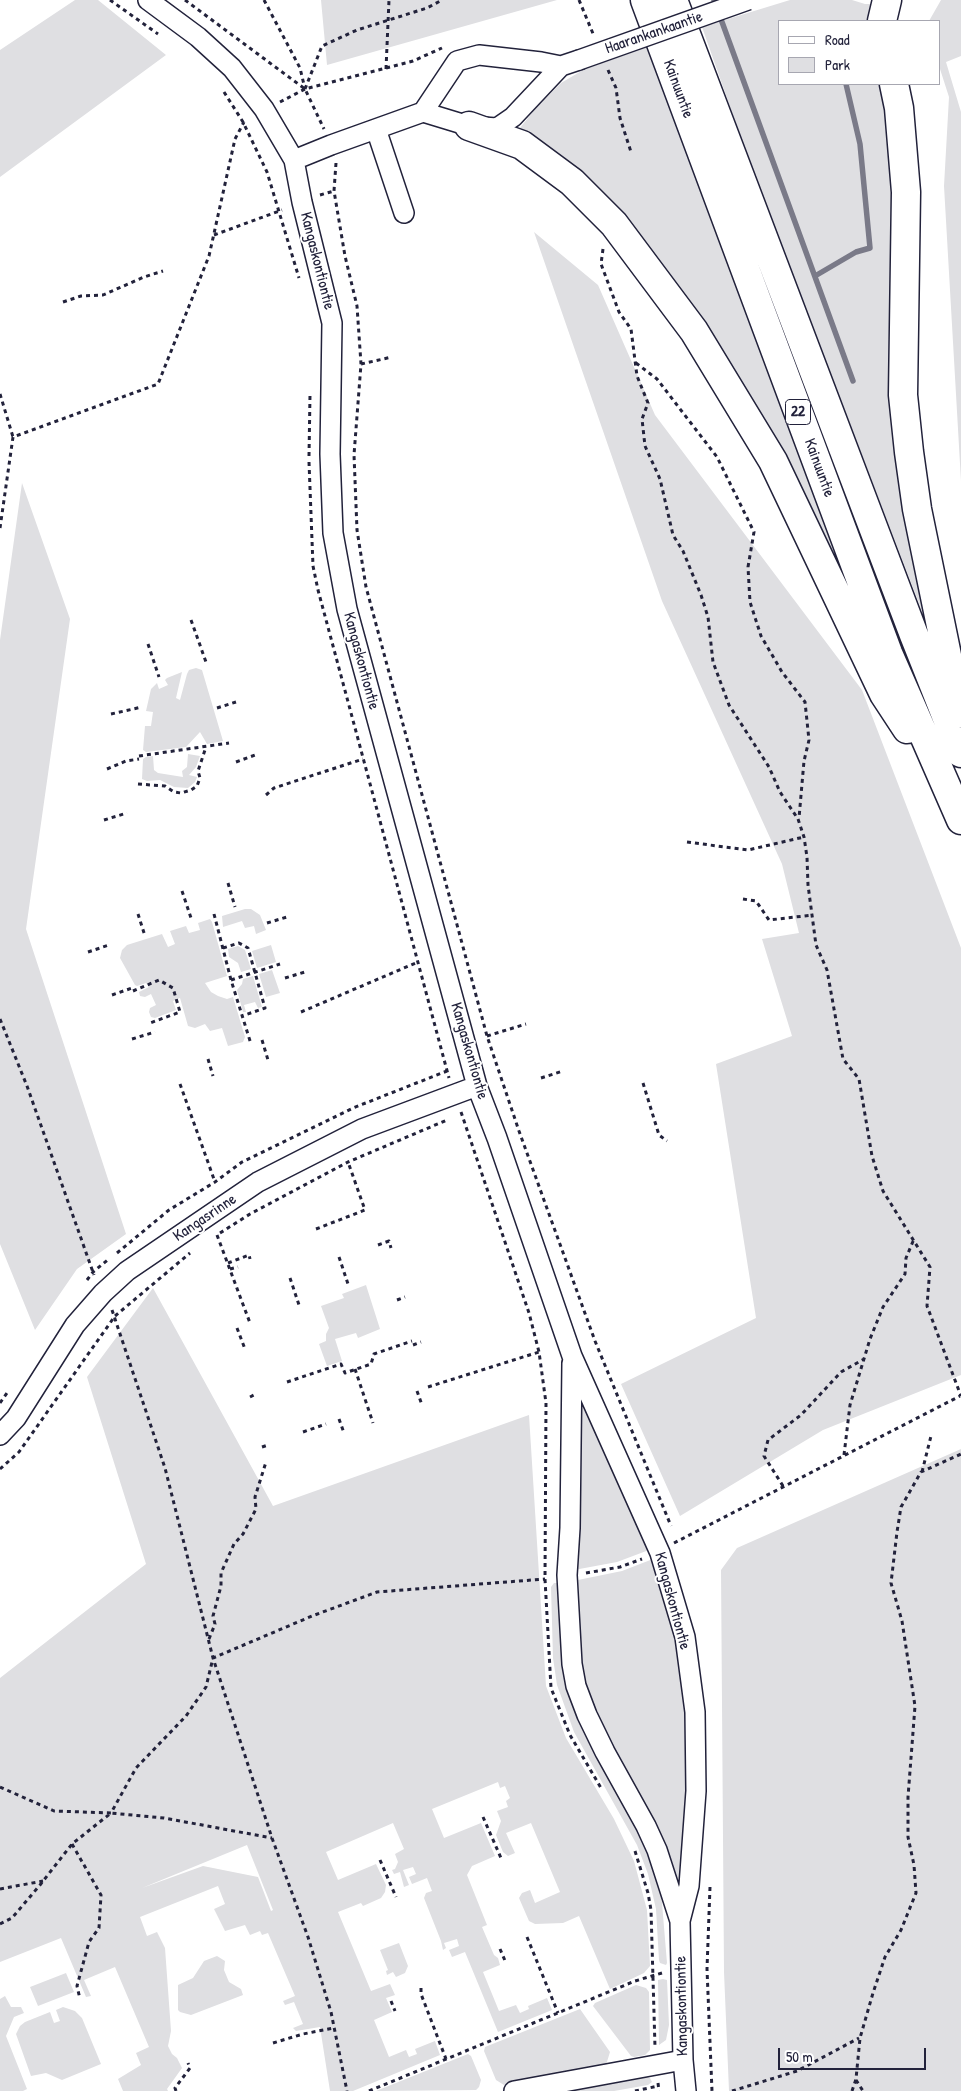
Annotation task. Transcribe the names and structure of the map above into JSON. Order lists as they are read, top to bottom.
{
  "streets": {
    "highway": ["Kainuuntie", "22"],
    "street": ["Haarankankaantie", "Kangaskontiontie", "Kangasrinne"]
  },
  "crossings": [
    ["Kangaskontiontie", "Kangasrinne"]
  ],
  "legend": ["Road", "Park"],
  "scale_bar": "50 m"
}
